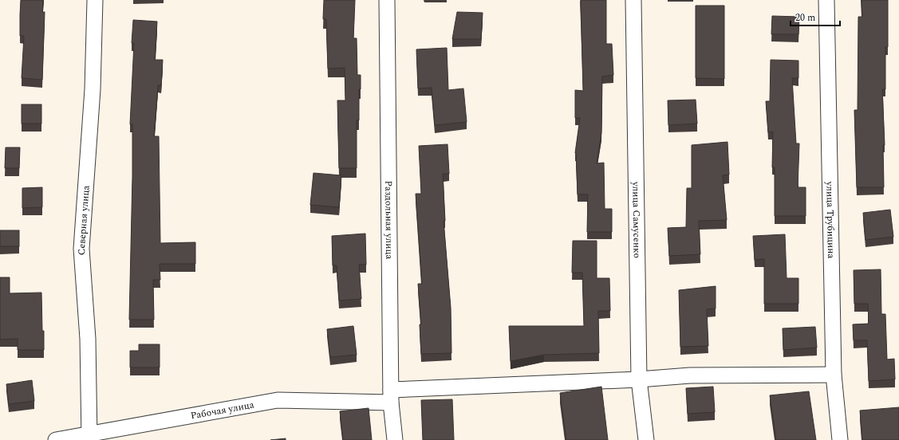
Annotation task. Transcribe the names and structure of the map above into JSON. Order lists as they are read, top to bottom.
{
  "streets": {
    "street": [
      "Северная улица",
      "Раздольная улица",
      "улица Самусенко",
      "улица Трубицина",
      "Рабочая улица"
    ]
  },
  "crossings": [
    ["Северная улица", "Рабочая улица"],
    ["Раздольная улица", "Рабочая улица"],
    ["улица Самусенко", "Рабочая улица"],
    ["улица Трубицина", "Рабочая улица"]
  ],
  "scale_bar": "20 m"
}
